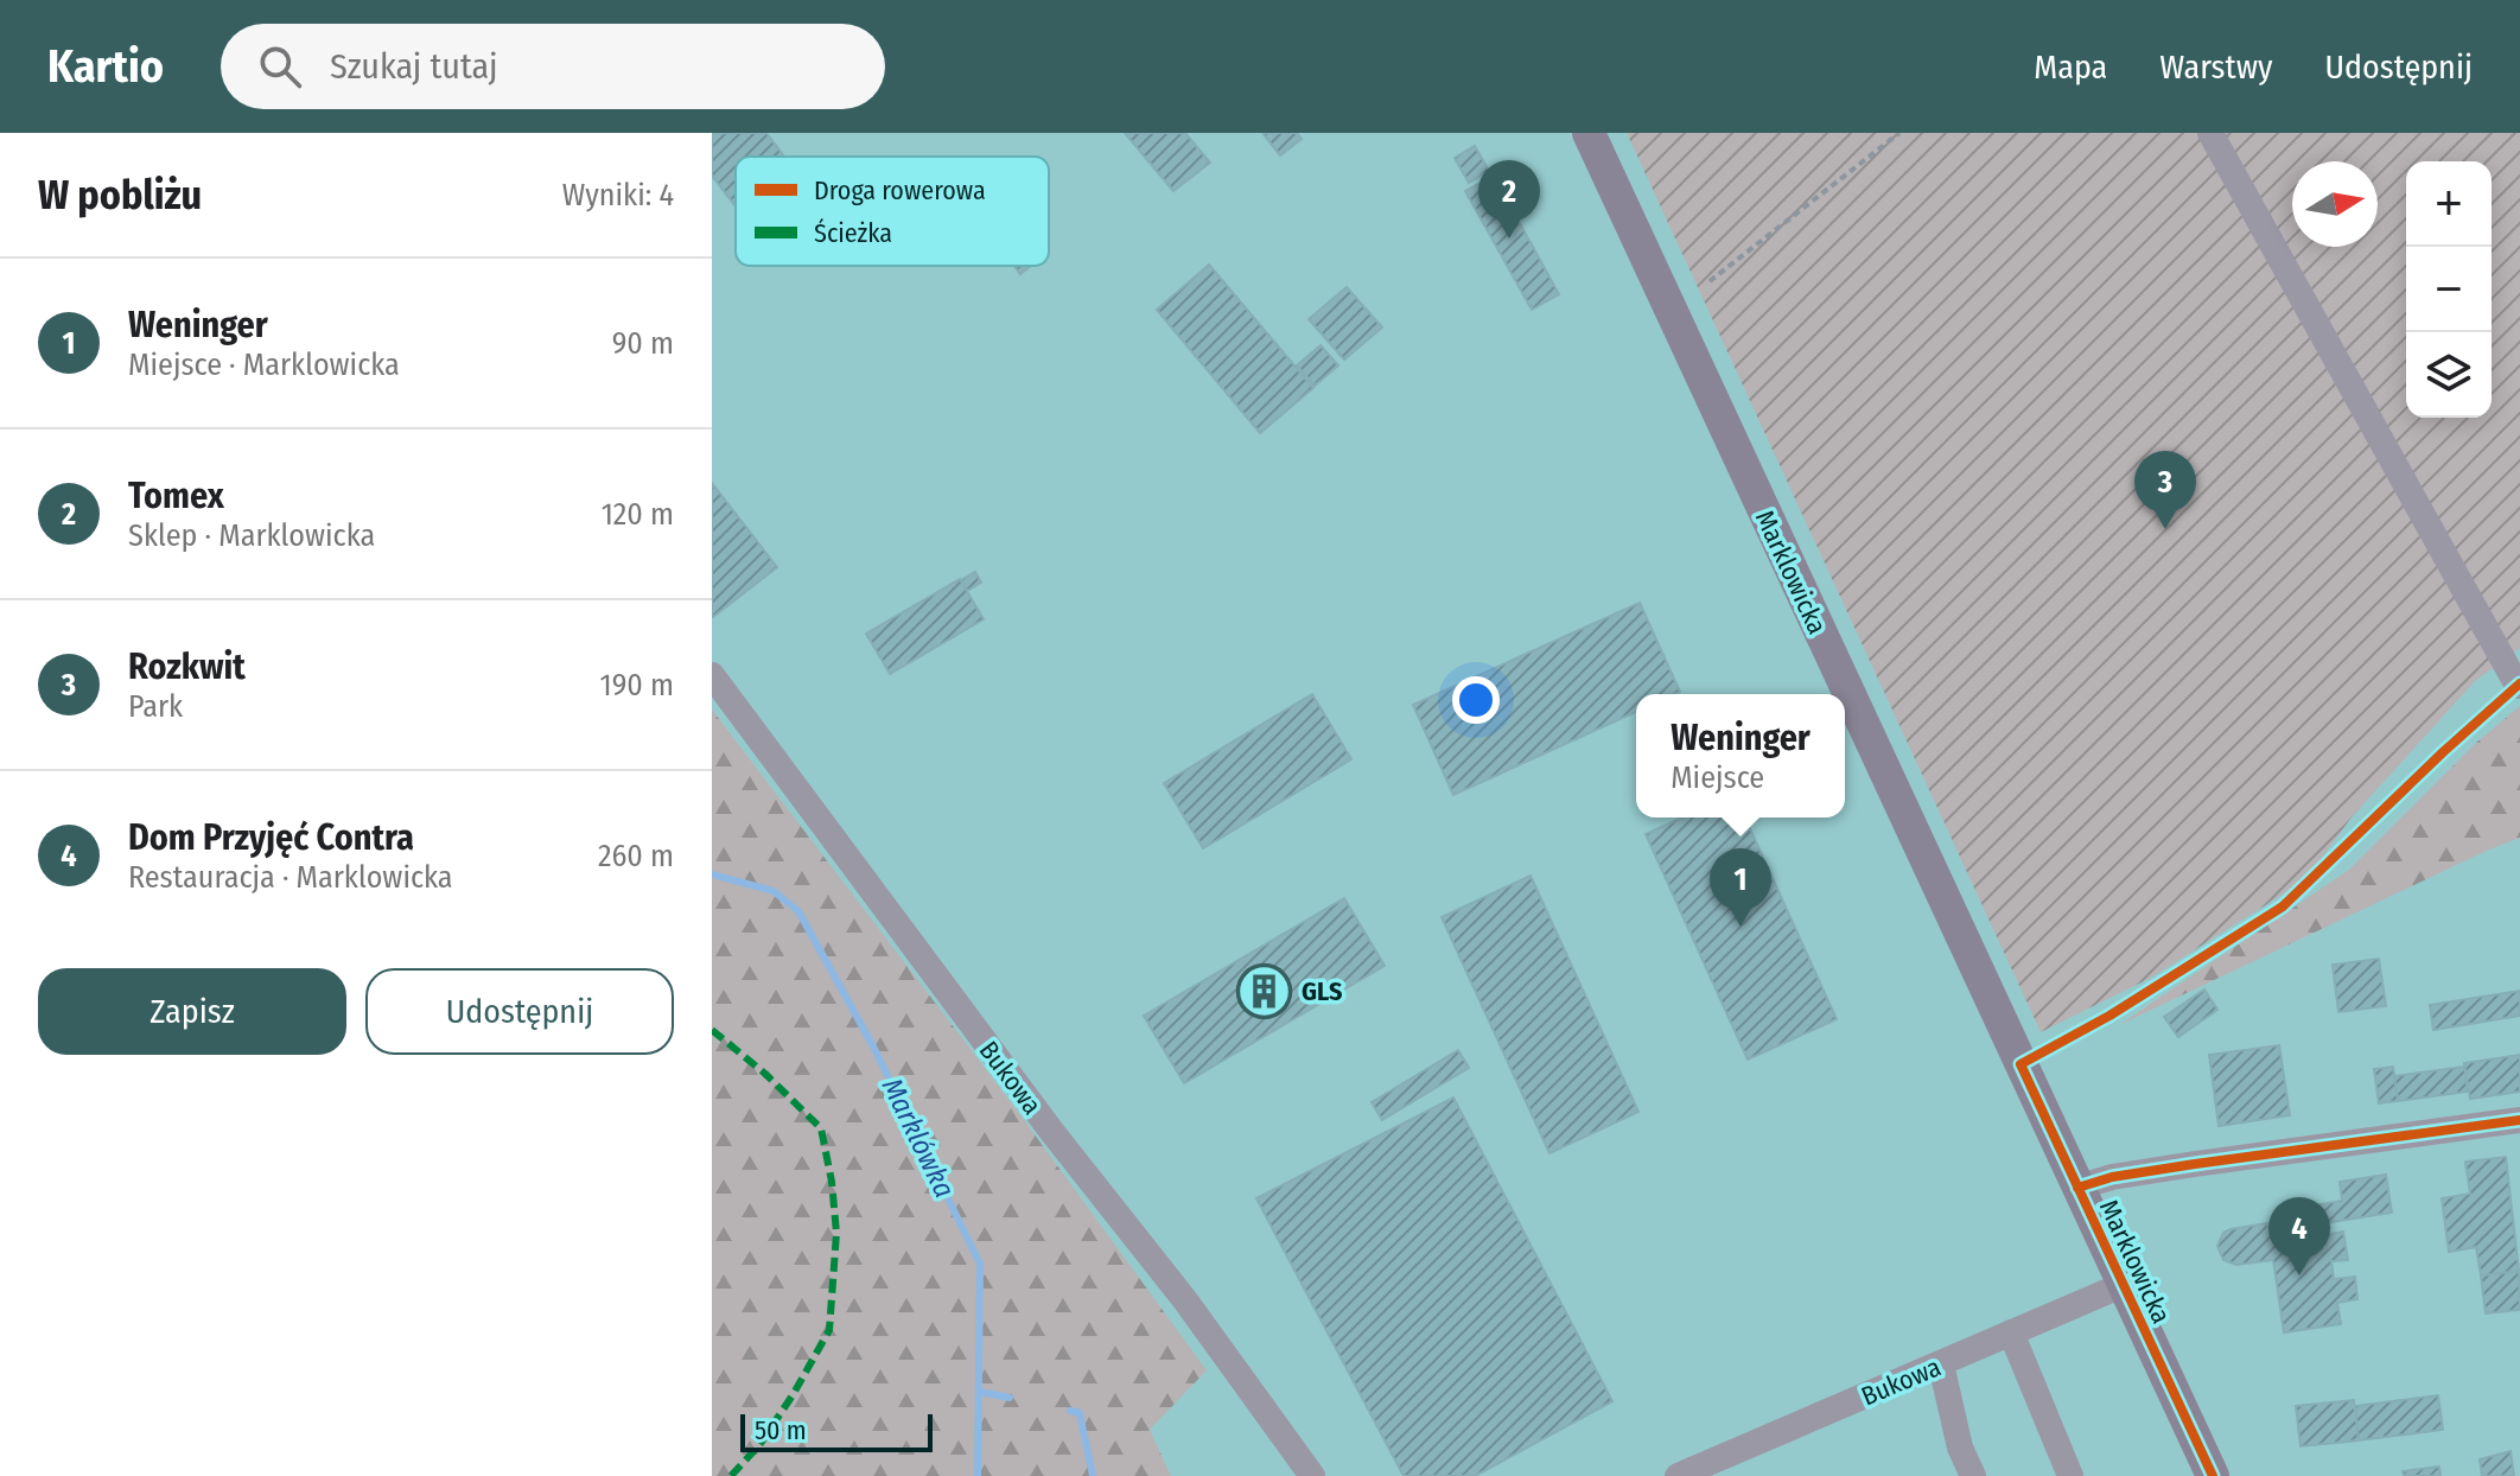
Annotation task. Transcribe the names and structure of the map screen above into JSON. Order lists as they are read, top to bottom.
{
  "streets": {
    "main road": ["Marklowicka"],
    "lane": ["Bukowa"]
  },
  "crossings": [
    ["Marklowicka", "Bukowa"]
  ],
  "water": ["Marklówka"],
  "places": {
    "building": ["GLS"]
  },
  "legend": ["Droga rowerowa", "Ścieżka"],
  "scale_bar": "50 m",
  "north": "right",
  "page": {
    "header": "Kartio",
    "search": "Szukaj tutaj",
    "nav": ["Mapa", "Warstwy", "Udostępnij"],
    "heading": ["W pobliżu", "Wyniki: 4"],
    "pins": [
      "2",
      "3",
      "1",
      "4"
    ],
    "map_buttons": ["+", "−"],
    "list": [
      {
        "mark": "1",
        "name": "Weninger",
        "note": "Miejsce · Marklowicka",
        "value": "90 m"
      },
      {
        "mark": "2",
        "name": "Tomex",
        "note": "Sklep · Marklowicka",
        "value": "120 m"
      },
      {
        "mark": "3",
        "name": "Rozkwit",
        "note": "Park",
        "value": "190 m"
      },
      {
        "mark": "4",
        "name": "Dom Przyjęć Contra",
        "note": "Restauracja · Marklowicka",
        "value": "260 m"
      }
    ],
    "popup": ["Weninger", "Miejsce"],
    "buttons": ["Zapisz", "Udostępnij"],
    "scale": "50 m"
  }
}
